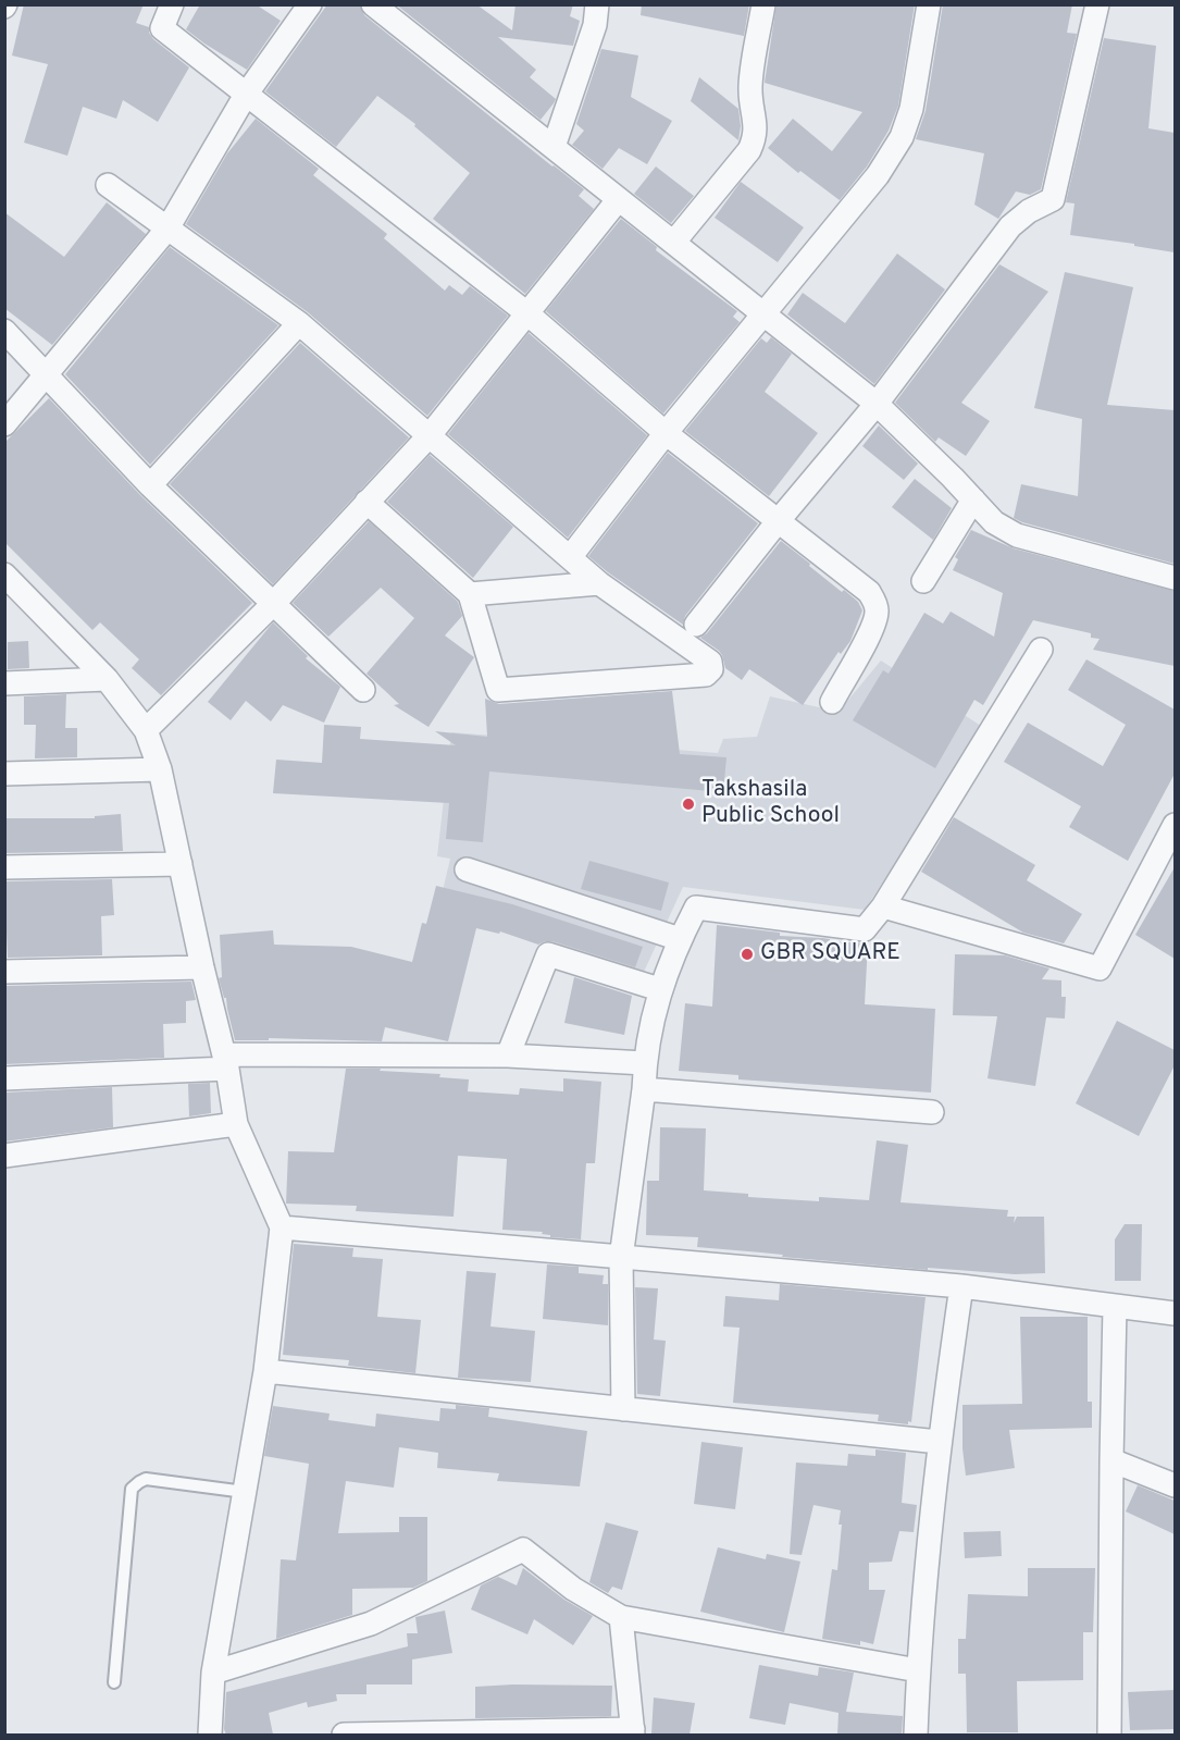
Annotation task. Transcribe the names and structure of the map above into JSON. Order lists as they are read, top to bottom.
{
  "places": ["Takshasila Public School", "GBR SQUARE"]
}
